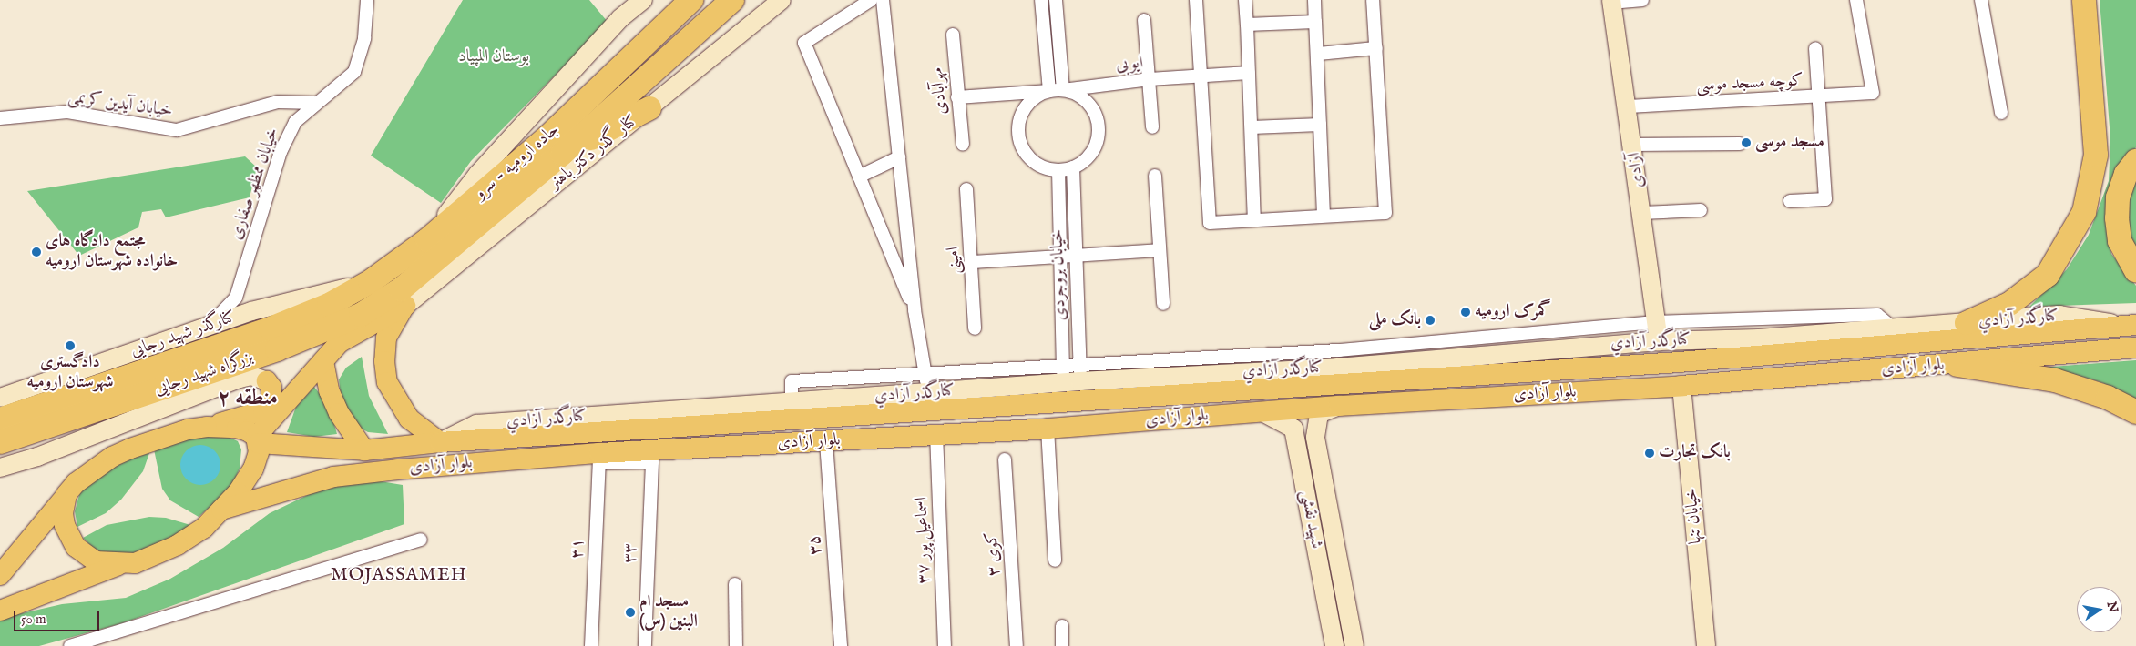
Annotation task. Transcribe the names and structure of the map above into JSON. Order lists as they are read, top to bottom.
{
  "streets": {
    "highway": ["جاده ارومیه - سرو", "بزرگراه شهید رجایی"],
    "main road": ["بلوار آزادی"],
    "street": [
      "ایوبی",
      "کوچه مسجد موسی",
      "مهرآبادی",
      "خیابان آیدین کریمی",
      "کنار گذر دکتر باهنر",
      "آزادی",
      "خیابان ممظهر صفاری",
      "امینی",
      "خیابان بروجردی",
      "کنارگذر آزادي",
      "کنارگذر شهید رجایی",
      "خیابان تنها",
      "شهید نقشی",
      "اسماعیل پور ۳۷",
      "۳۵",
      "۳۱",
      "۳۳",
      "کوی ۳"
    ]
  },
  "crossings": [
    ["ایوبی", "خیابان بروجردی"],
    ["کوچه مسجد موسی", "آزادی"],
    ["خیابان آیدین کریمی", "خیابان ممظهر صفاری"],
    ["کنار گذر دکتر باهنر", "جاده ارومیه - سرو"],
    ["کنار گذر دکتر باهنر", "بزرگراه شهید رجایی"],
    ["جاده ارومیه - سرو", "کنارگذر شهید رجایی"],
    ["جاده ارومیه - سرو", "بزرگراه شهید رجایی"],
    ["آزادی", "کنارگذر آزادي"],
    ["خیابان بروجردی", "کنارگذر آزادي"],
    ["خیابان بروجردی", "بلوار آزادی"],
    ["کنارگذر آزادي", "بلوار آزادی"],
    ["بلوار آزادی", "خیابان تنها"],
    ["بلوار آزادی", "اسماعیل پور ۳۷"],
    ["بلوار آزادی", "۳۵"],
    ["بلوار آزادی", "۳۱"],
    ["بلوار آزادی", "۳۳"],
    ["۳۱", "۳۳"]
  ],
  "districts": ["منطقه ۲", "MOJASSAMEH"],
  "parks": ["بوستان المپیاد"],
  "places": [
    "مسجد موسی",
    "مجتمع دادگاه های خانواده شهرستان ارومیه",
    "گمرک ارومیه",
    "بانک ملى",
    "دادگستری شهرستان ارومیه",
    "بانک تجارت",
    "مسجد ام البنین (س)"
  ],
  "scale_bar": "50 m",
  "north": "right"
}
